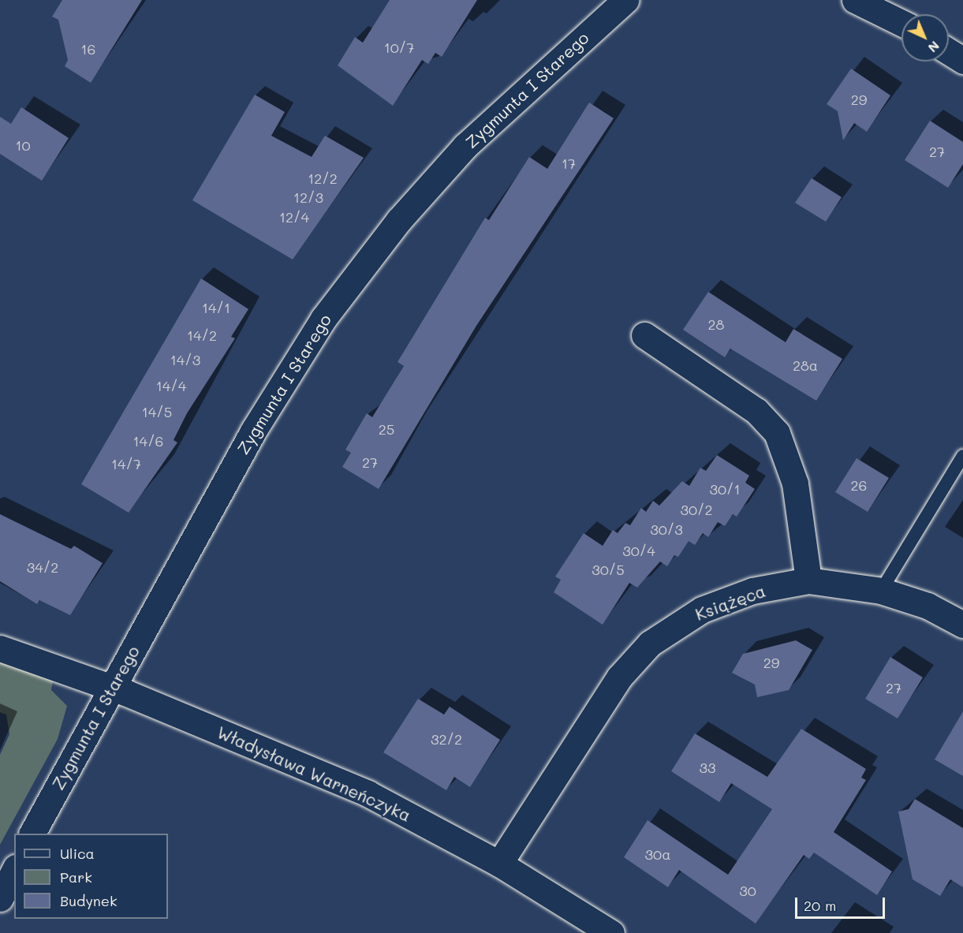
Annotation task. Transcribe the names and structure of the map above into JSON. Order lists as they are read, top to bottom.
{
  "streets": {
    "street": ["Zygmunta I Starego", "Książęca", "Władysława Warneńczyka"]
  },
  "crossings": [
    ["Zygmunta I Starego", "Władysława Warneńczyka"],
    ["Książęca", "Władysława Warneńczyka"]
  ],
  "house_numbers": [
    "10/7",
    "16",
    "29",
    "10",
    "27",
    "17",
    "12/2",
    "12/3",
    "12/4",
    "14/1",
    "28",
    "14/2",
    "14/3",
    "28a",
    "14/4",
    "14/5",
    "25",
    "14/6",
    "27",
    "14/7",
    "26",
    "30/1",
    "30/2",
    "30/3",
    "30/4",
    "34/2",
    "30/5",
    "29",
    "27",
    "32/2",
    "33",
    "30a",
    "30"
  ],
  "legend": ["Ulica", "Park", "Budynek"],
  "scale_bar": "20 m",
  "north": "bottom right"
}
